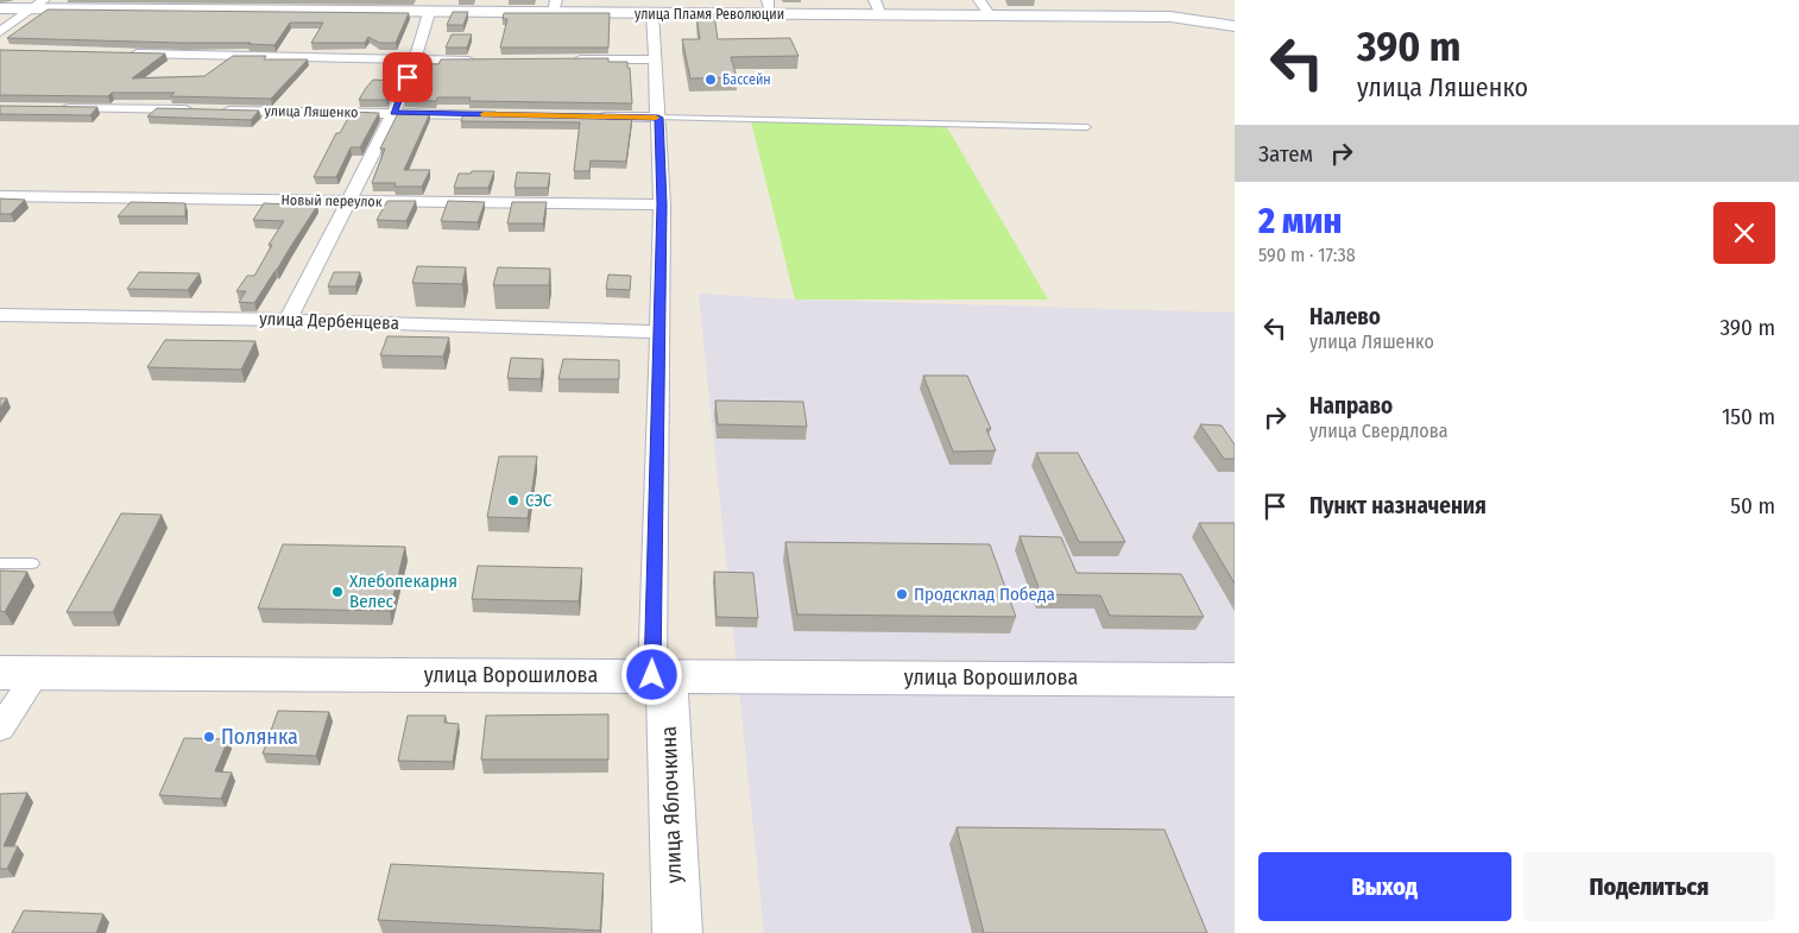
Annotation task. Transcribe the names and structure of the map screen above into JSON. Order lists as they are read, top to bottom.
{
  "streets": {
    "street": [
      "улица Пламя Революции",
      "улица Ляшенко",
      "Новый переулок",
      "улица Дербенцева",
      "улица Ворошилова",
      "улица Яблочкина"
    ]
  },
  "crossings": [
    ["улица Пламя Революции", "улица Яблочкина"],
    ["Новый переулок", "улица Яблочкина"],
    ["улица Дербенцева", "улица Яблочкина"],
    ["улица Ворошилова", "улица Яблочкина"]
  ],
  "places": [
    "Бассейн",
    "СЭС",
    "Хлебопекарня Велес",
    "Продсклад Победа",
    "Полянка"
  ],
  "page": {
    "turn": ["390 m", "улица Ляшенко"],
    "then": "Затем",
    "heading": ["2 мин", "590 m · 17:38"],
    "list": [
      {
        "name": "Налево",
        "note": "улица Ляшенко",
        "value": "390 m"
      },
      {
        "name": "Направо",
        "note": "улица Свердлова",
        "value": "150 m"
      },
      {
        "name": "Пункт назначения",
        "value": "50 m"
      }
    ],
    "buttons": ["Выход", "Поделиться"]
  }
}
